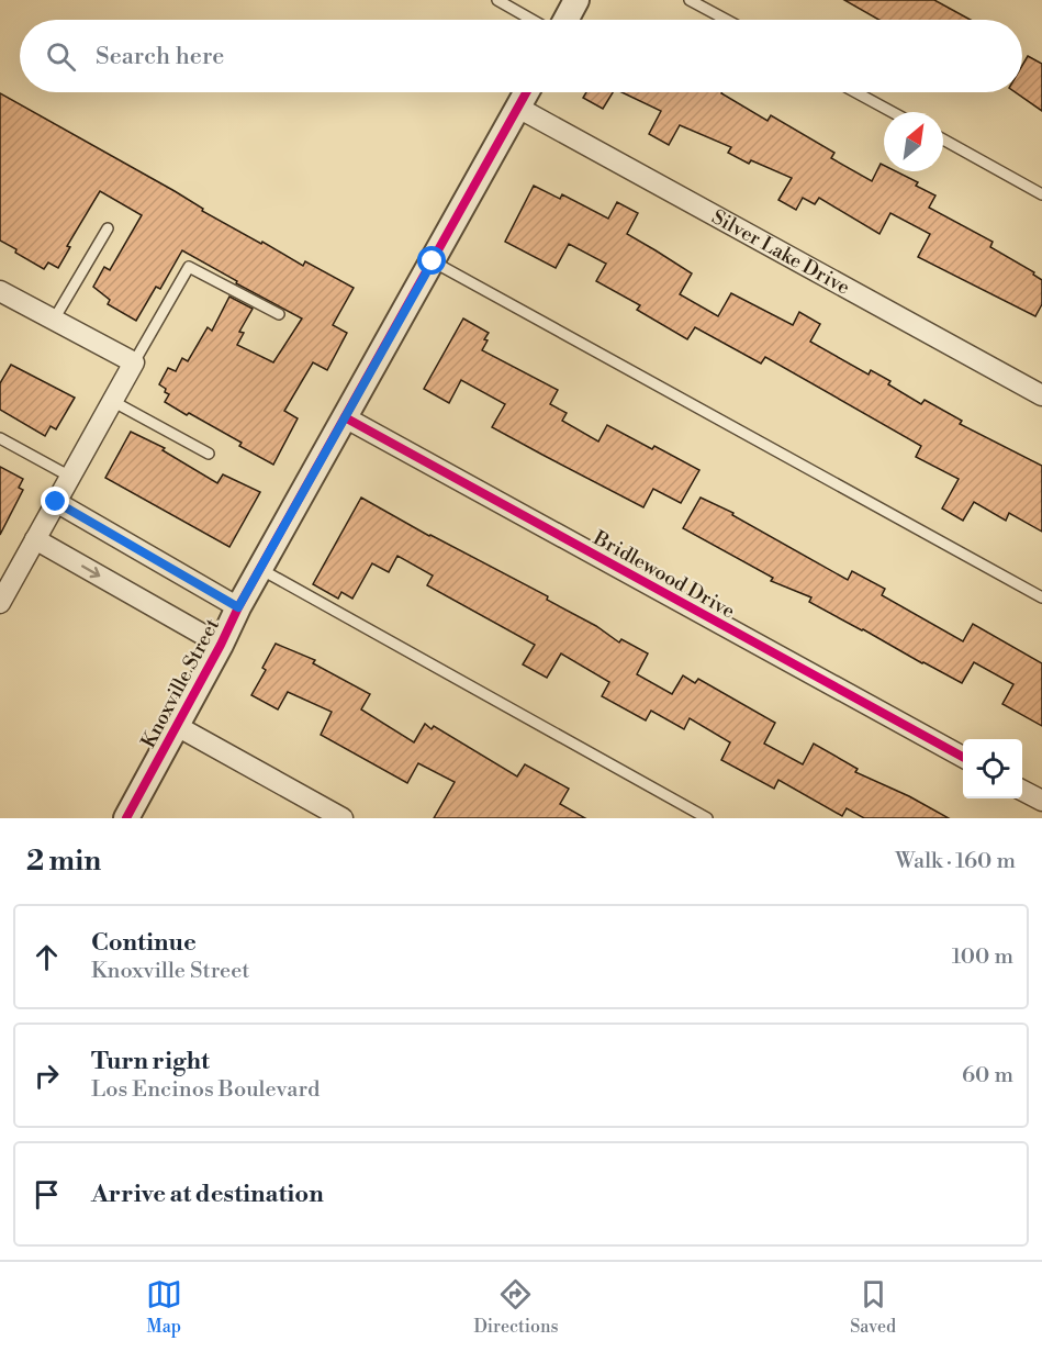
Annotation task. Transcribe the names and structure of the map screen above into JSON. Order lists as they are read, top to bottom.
{
  "streets": {
    "street": ["Silver Lake Drive", "Bridlewood Drive", "Knoxville Street"]
  },
  "crossings": [
    ["Silver Lake Drive", "Knoxville Street"],
    ["Bridlewood Drive", "Knoxville Street"]
  ],
  "north": "top right",
  "page": {
    "search": "Search here",
    "heading": ["2 min", "Walk · 160 m"],
    "list": [
      ["Continue", "Knoxville Street", "100 m"],
      ["Turn right", "Los Encinos Boulevard", "60 m"],
      "Arrive at destination"
    ],
    "nav": ["Map", "Directions", "Saved"]
  }
}
